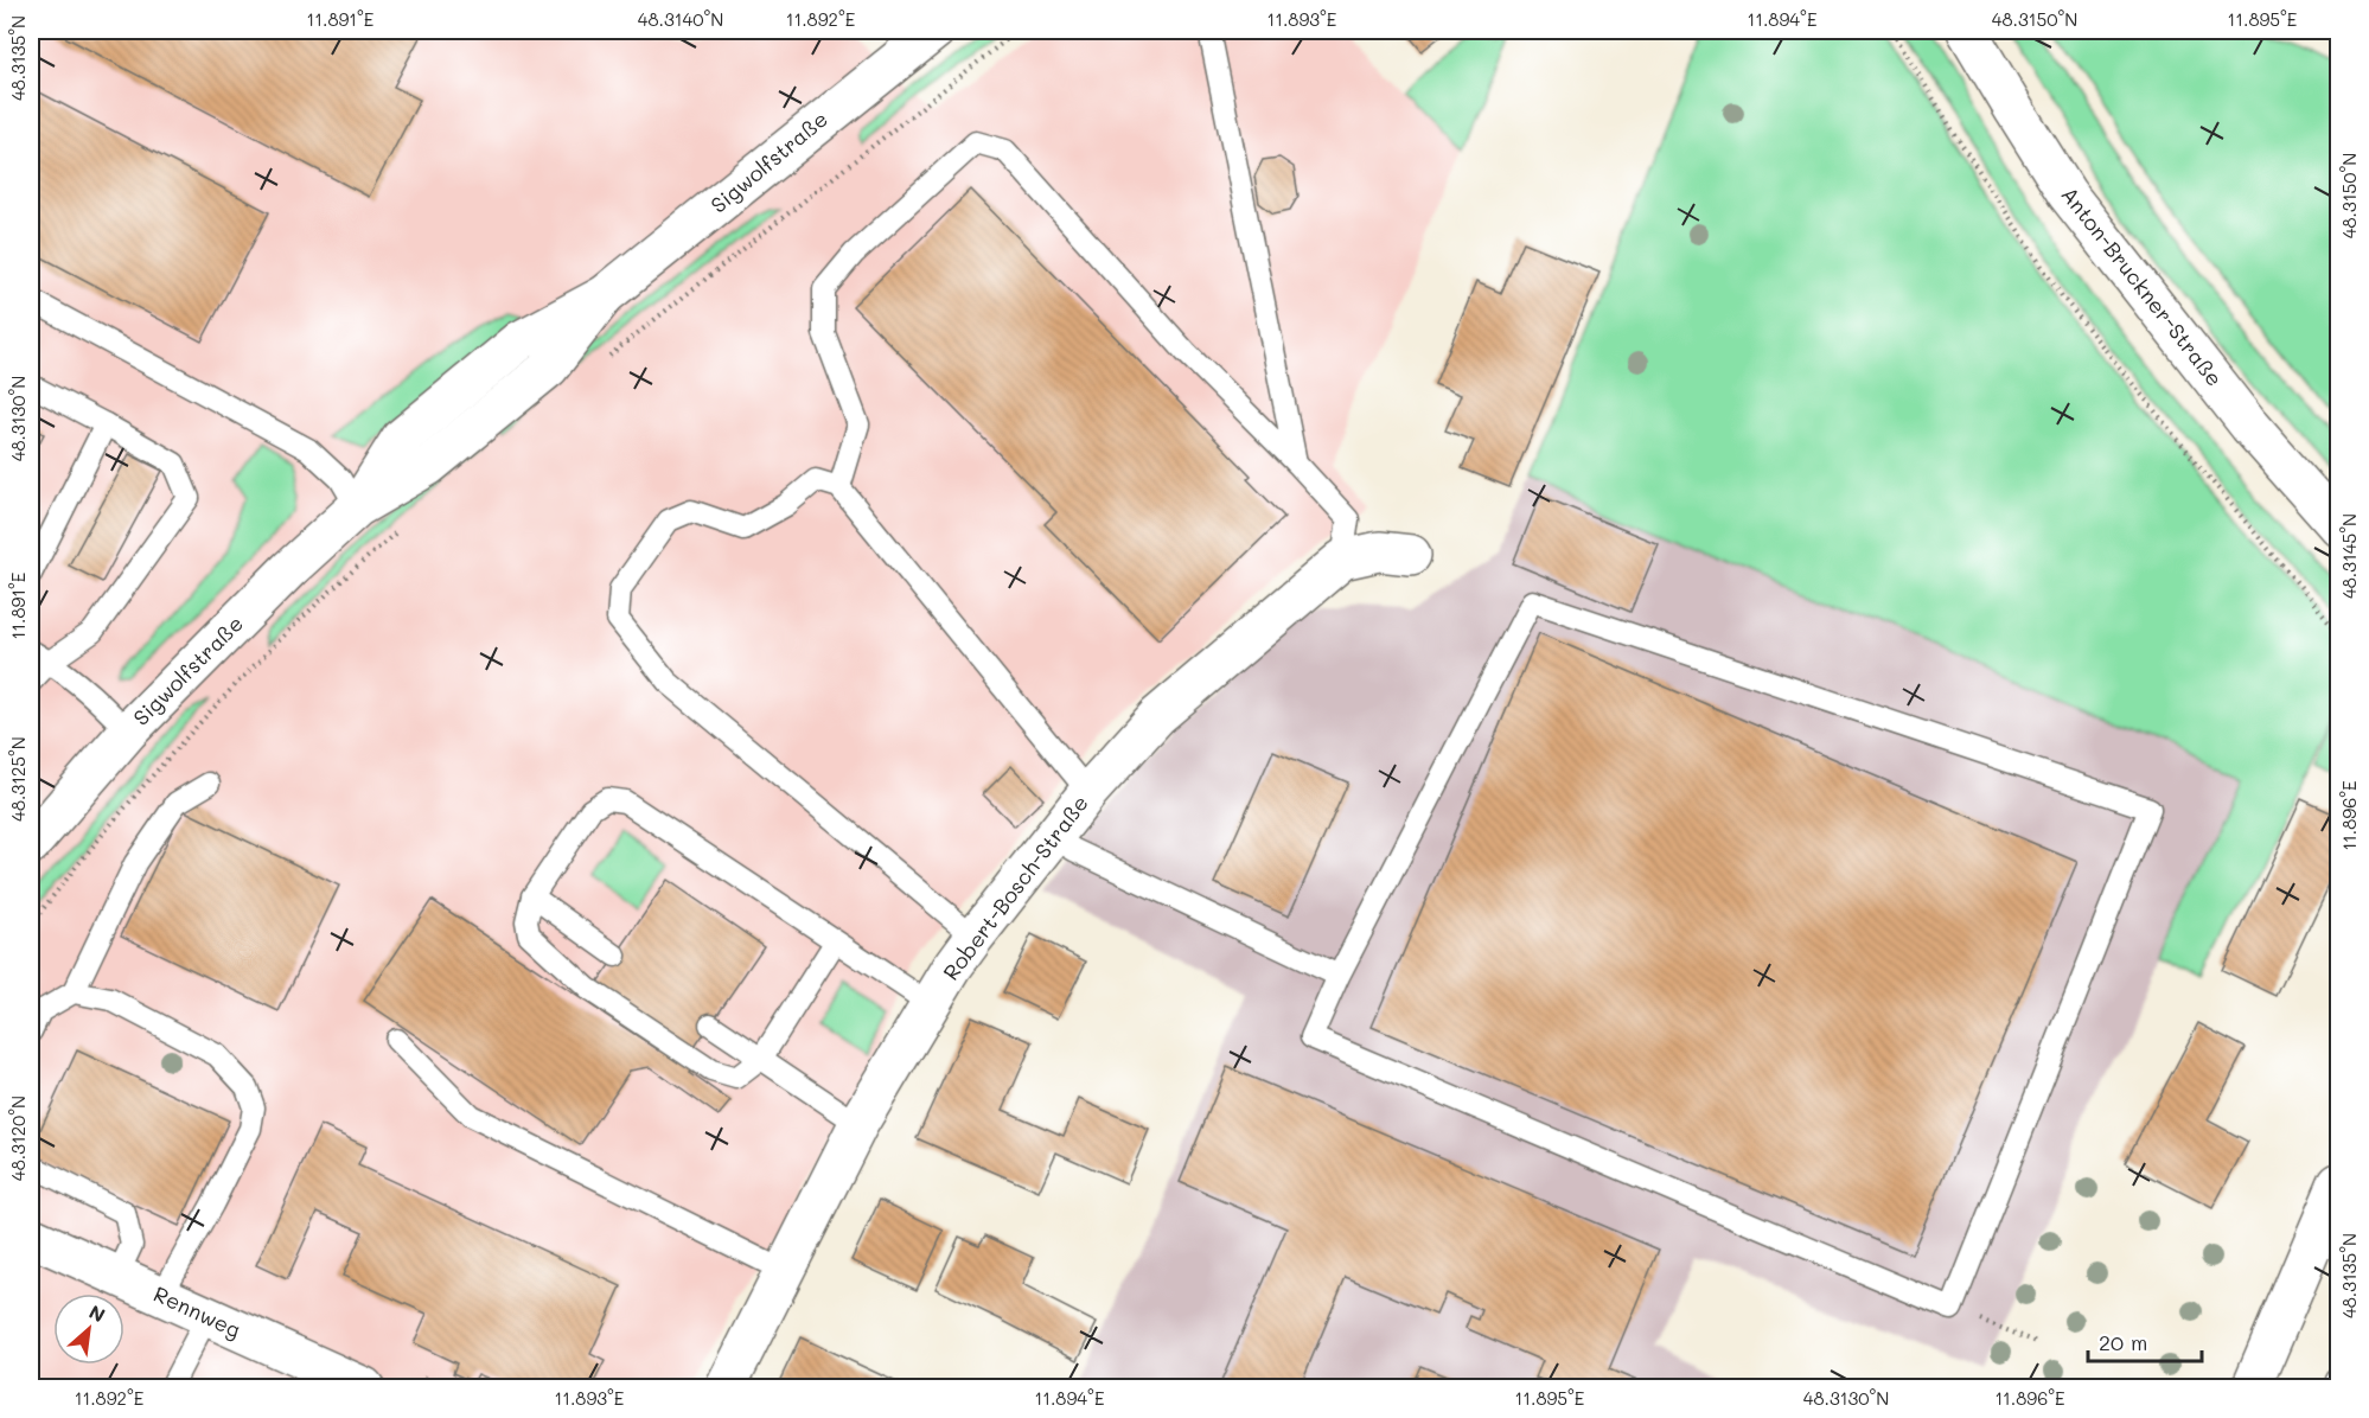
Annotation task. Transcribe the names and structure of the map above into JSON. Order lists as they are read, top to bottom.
{
  "streets": {
    "street": [
      "Sigwolfstraße",
      "Anton-Bruckner-Straße",
      "Robert-Bosch-Straße",
      "Rennweg"
    ]
  },
  "scale_bar": "20 m",
  "north": "top right",
  "coordinates": [
    "11.891°E",
    "48.3140°N",
    "11.892°E",
    "11.893°E",
    "11.894°E",
    "48.3150°N",
    "11.895°E",
    "48.3135°N",
    "48.3130°N",
    "48.3145°N",
    "48.3125°N",
    "11.896°E",
    "48.3120°N"
  ]
}
